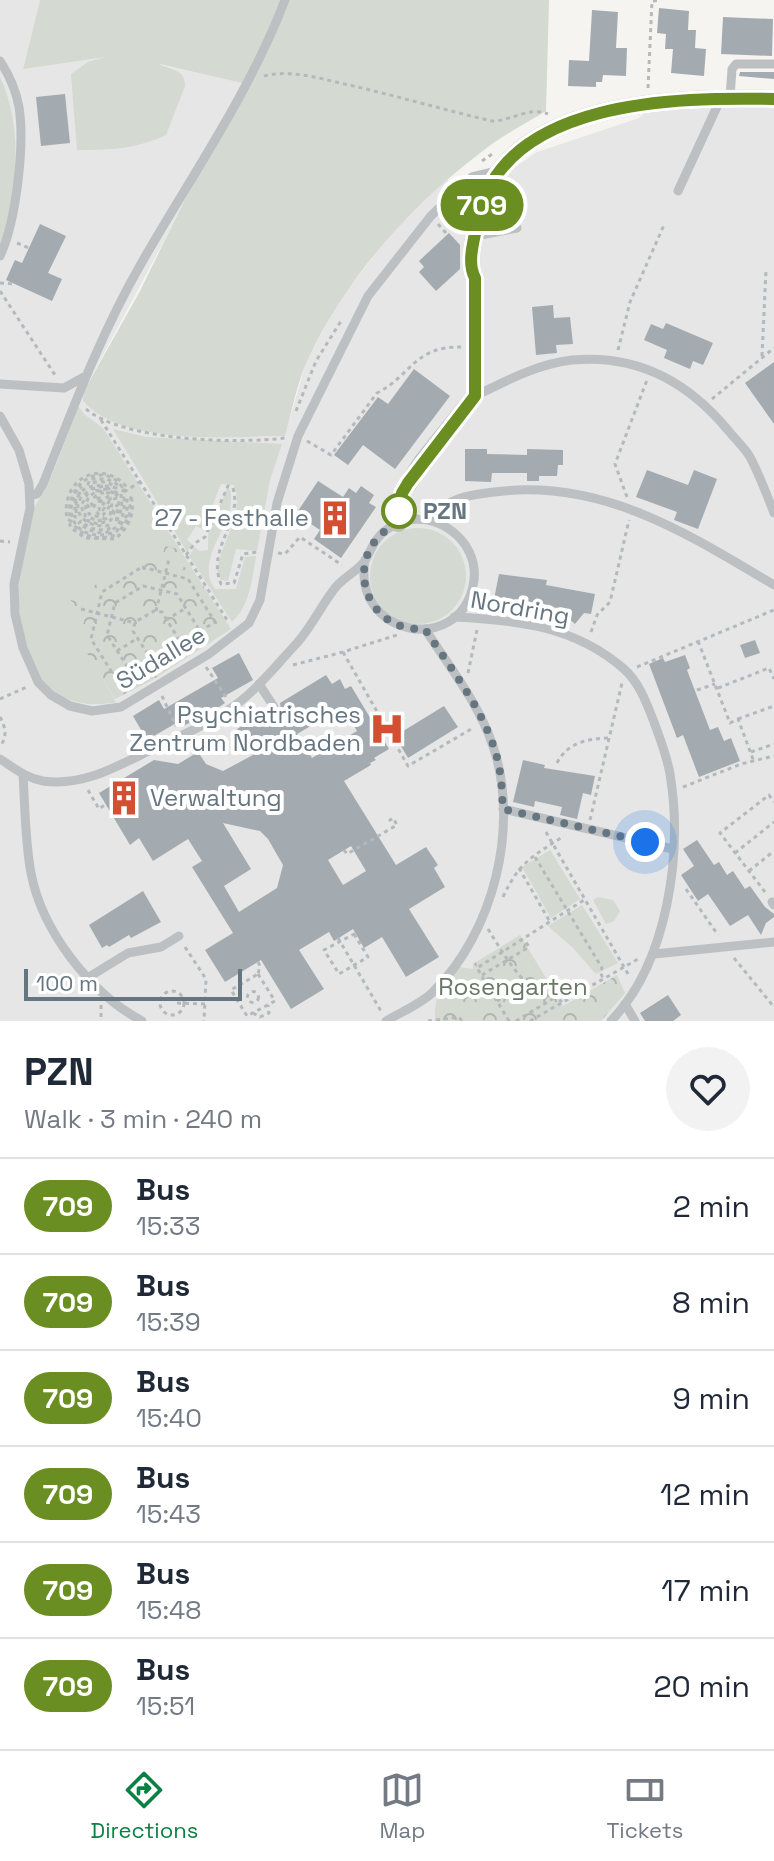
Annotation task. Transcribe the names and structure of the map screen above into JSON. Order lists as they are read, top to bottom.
{
  "streets": {
    "lane": ["Nordring", "Südallee"]
  },
  "parks": ["Rosengarten"],
  "places": {
    "other": ["PZN"],
    "building": ["27 - Festhalle", "Verwaltung"],
    "hospital": ["Psychiatrisches Zentrum Nordbaden"]
  },
  "lines": ["bus line 709"],
  "scale_bar": "100 m",
  "page": {
    "on_map": "709",
    "scale": "100 m",
    "heading": ["PZN", "Walk · 3 min · 240 m"],
    "list": [
      {
        "mark": "709",
        "name": "Bus",
        "note": "15:33",
        "value": "2 min"
      },
      {
        "mark": "709",
        "name": "Bus",
        "note": "15:39",
        "value": "8 min"
      },
      {
        "mark": "709",
        "name": "Bus",
        "note": "15:40",
        "value": "9 min"
      },
      {
        "mark": "709",
        "name": "Bus",
        "note": "15:43",
        "value": "12 min"
      },
      {
        "mark": "709",
        "name": "Bus",
        "note": "15:48",
        "value": "17 min"
      },
      {
        "mark": "709",
        "name": "Bus",
        "note": "15:51",
        "value": "20 min"
      }
    ],
    "tabs": ["Directions", "Map", "Tickets"]
  }
}
